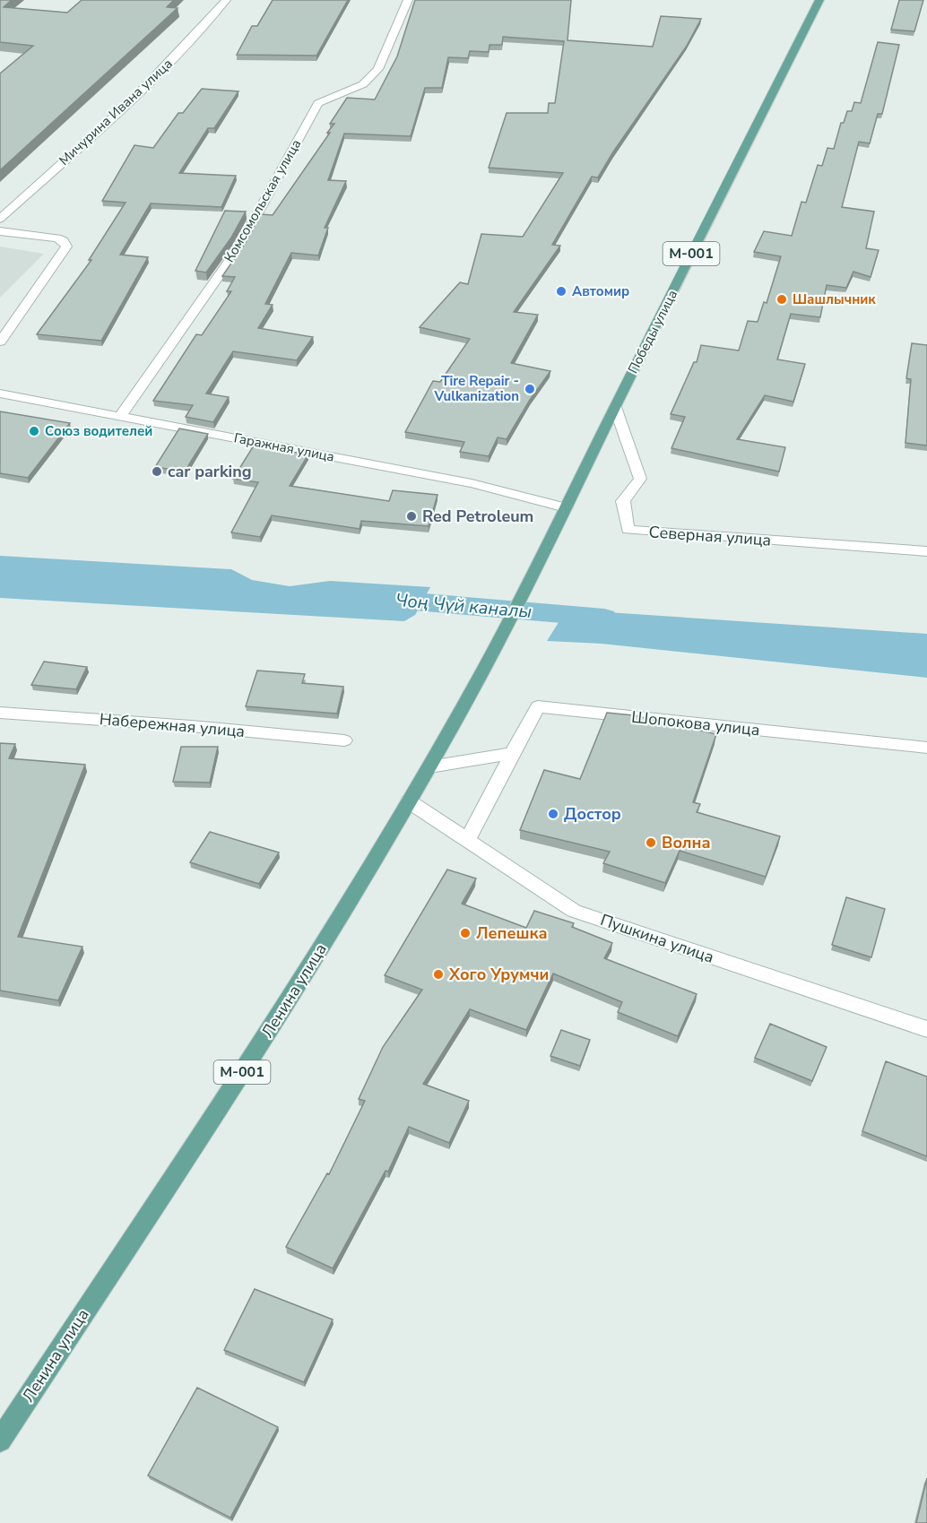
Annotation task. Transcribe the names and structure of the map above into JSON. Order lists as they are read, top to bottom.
{
  "streets": {
    "main road": ["М-001", "Победы улица", "Ленина улица"],
    "street": [
      "Мичурина Ивана улица",
      "Комсомольская улица",
      "Гаражная улица",
      "Северная улица",
      "Шопокова улица",
      "Набережная улица",
      "Пушкина улица"
    ]
  },
  "crossings": [
    ["Комсомольская улица", "Гаражная улица"],
    ["Победы улица", "Гаражная улица"],
    ["Победы улица", "Северная улица"],
    ["Победы улица", "Ленина улица"],
    ["Пушкина улица", "Ленина улица"]
  ],
  "water": ["Чоң Чүй каналы"],
  "places": [
    "Автомир",
    "Шашлычник",
    "Tire Repair - Vulkanization",
    "Союз водителей",
    "car parking",
    "Red Petroleum",
    "Достор",
    "Волна",
    "Лепешка",
    "Хого Урумчи"
  ]
}
